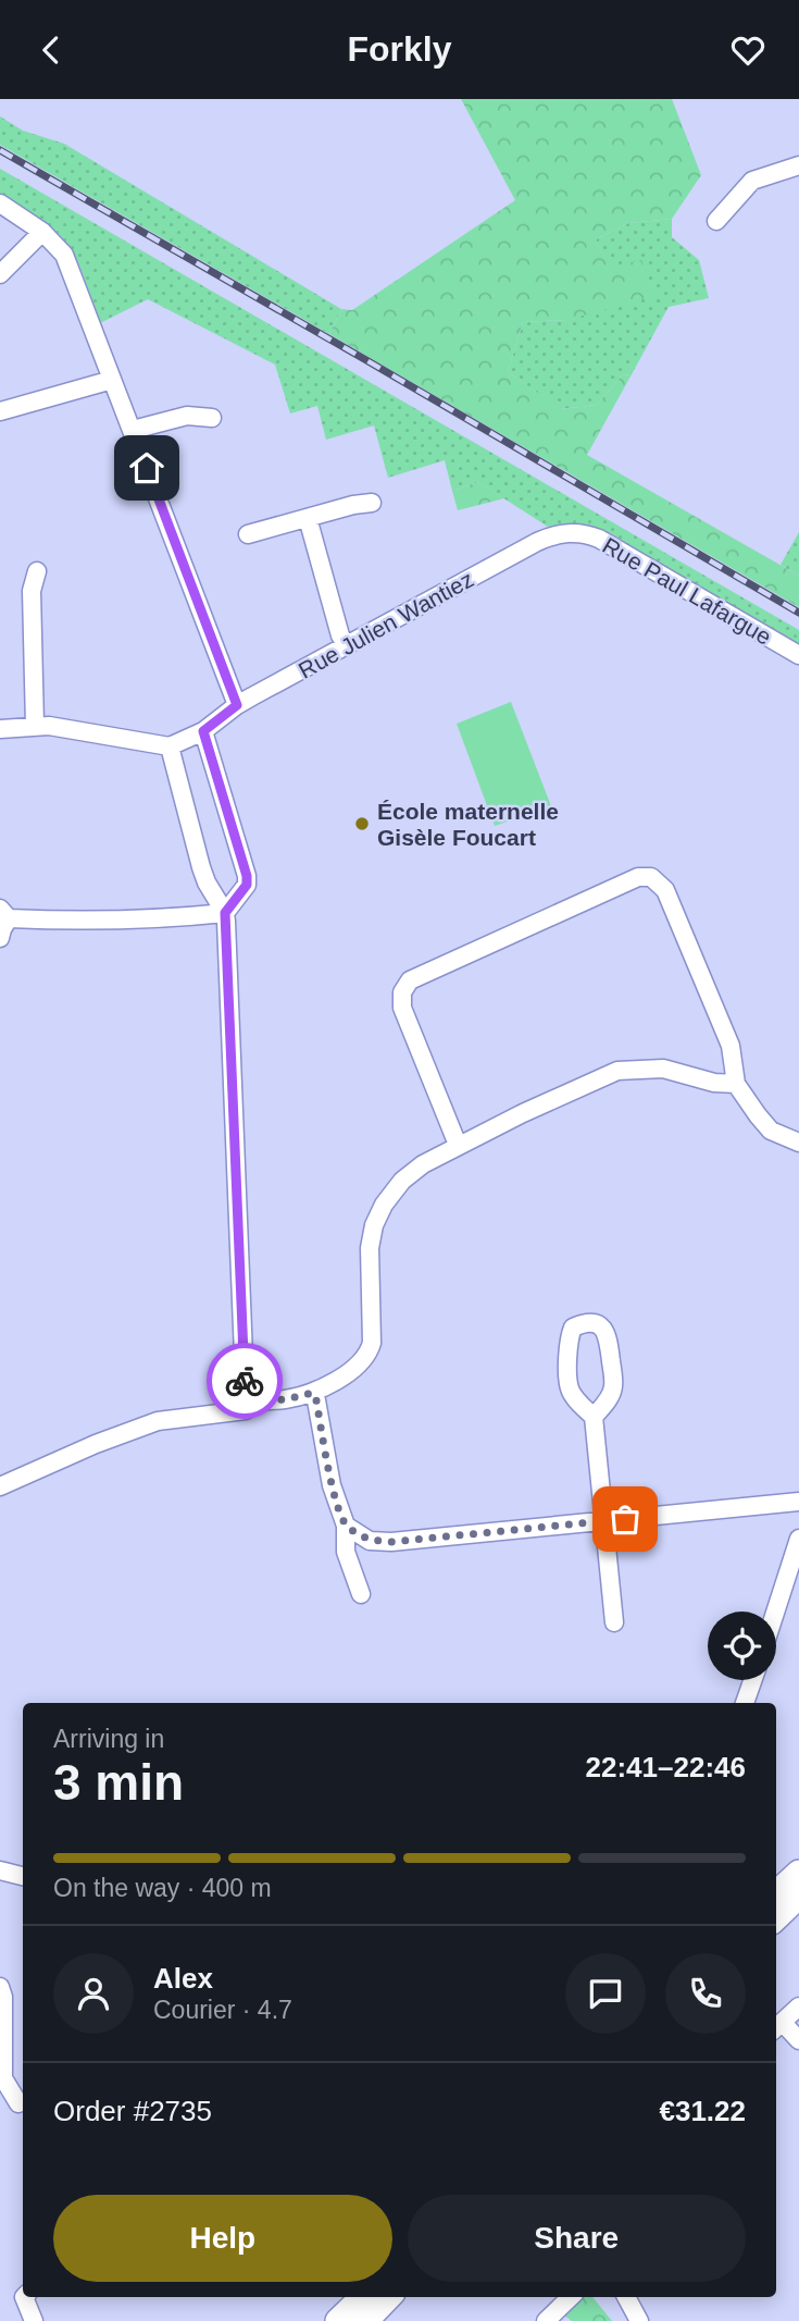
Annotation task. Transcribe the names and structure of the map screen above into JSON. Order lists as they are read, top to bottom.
{
  "streets": {
    "street": ["Rue Paul Lafargue", "Rue Julien Wantiez"]
  },
  "crossings": [
    ["Rue Paul Lafargue", "Rue Julien Wantiez"]
  ],
  "places": ["École maternelle Gisèle Foucart"],
  "page": {
    "header": "Forkly",
    "heading": ["3 min", "Arriving in", "22:41–22:46"],
    "panel": [
      "Alex",
      "Courier · 4.7",
      "Order #2735",
      "€31.22"
    ],
    "bar": "On the way · 400 m",
    "buttons": ["Help", "Share"]
  }
}
